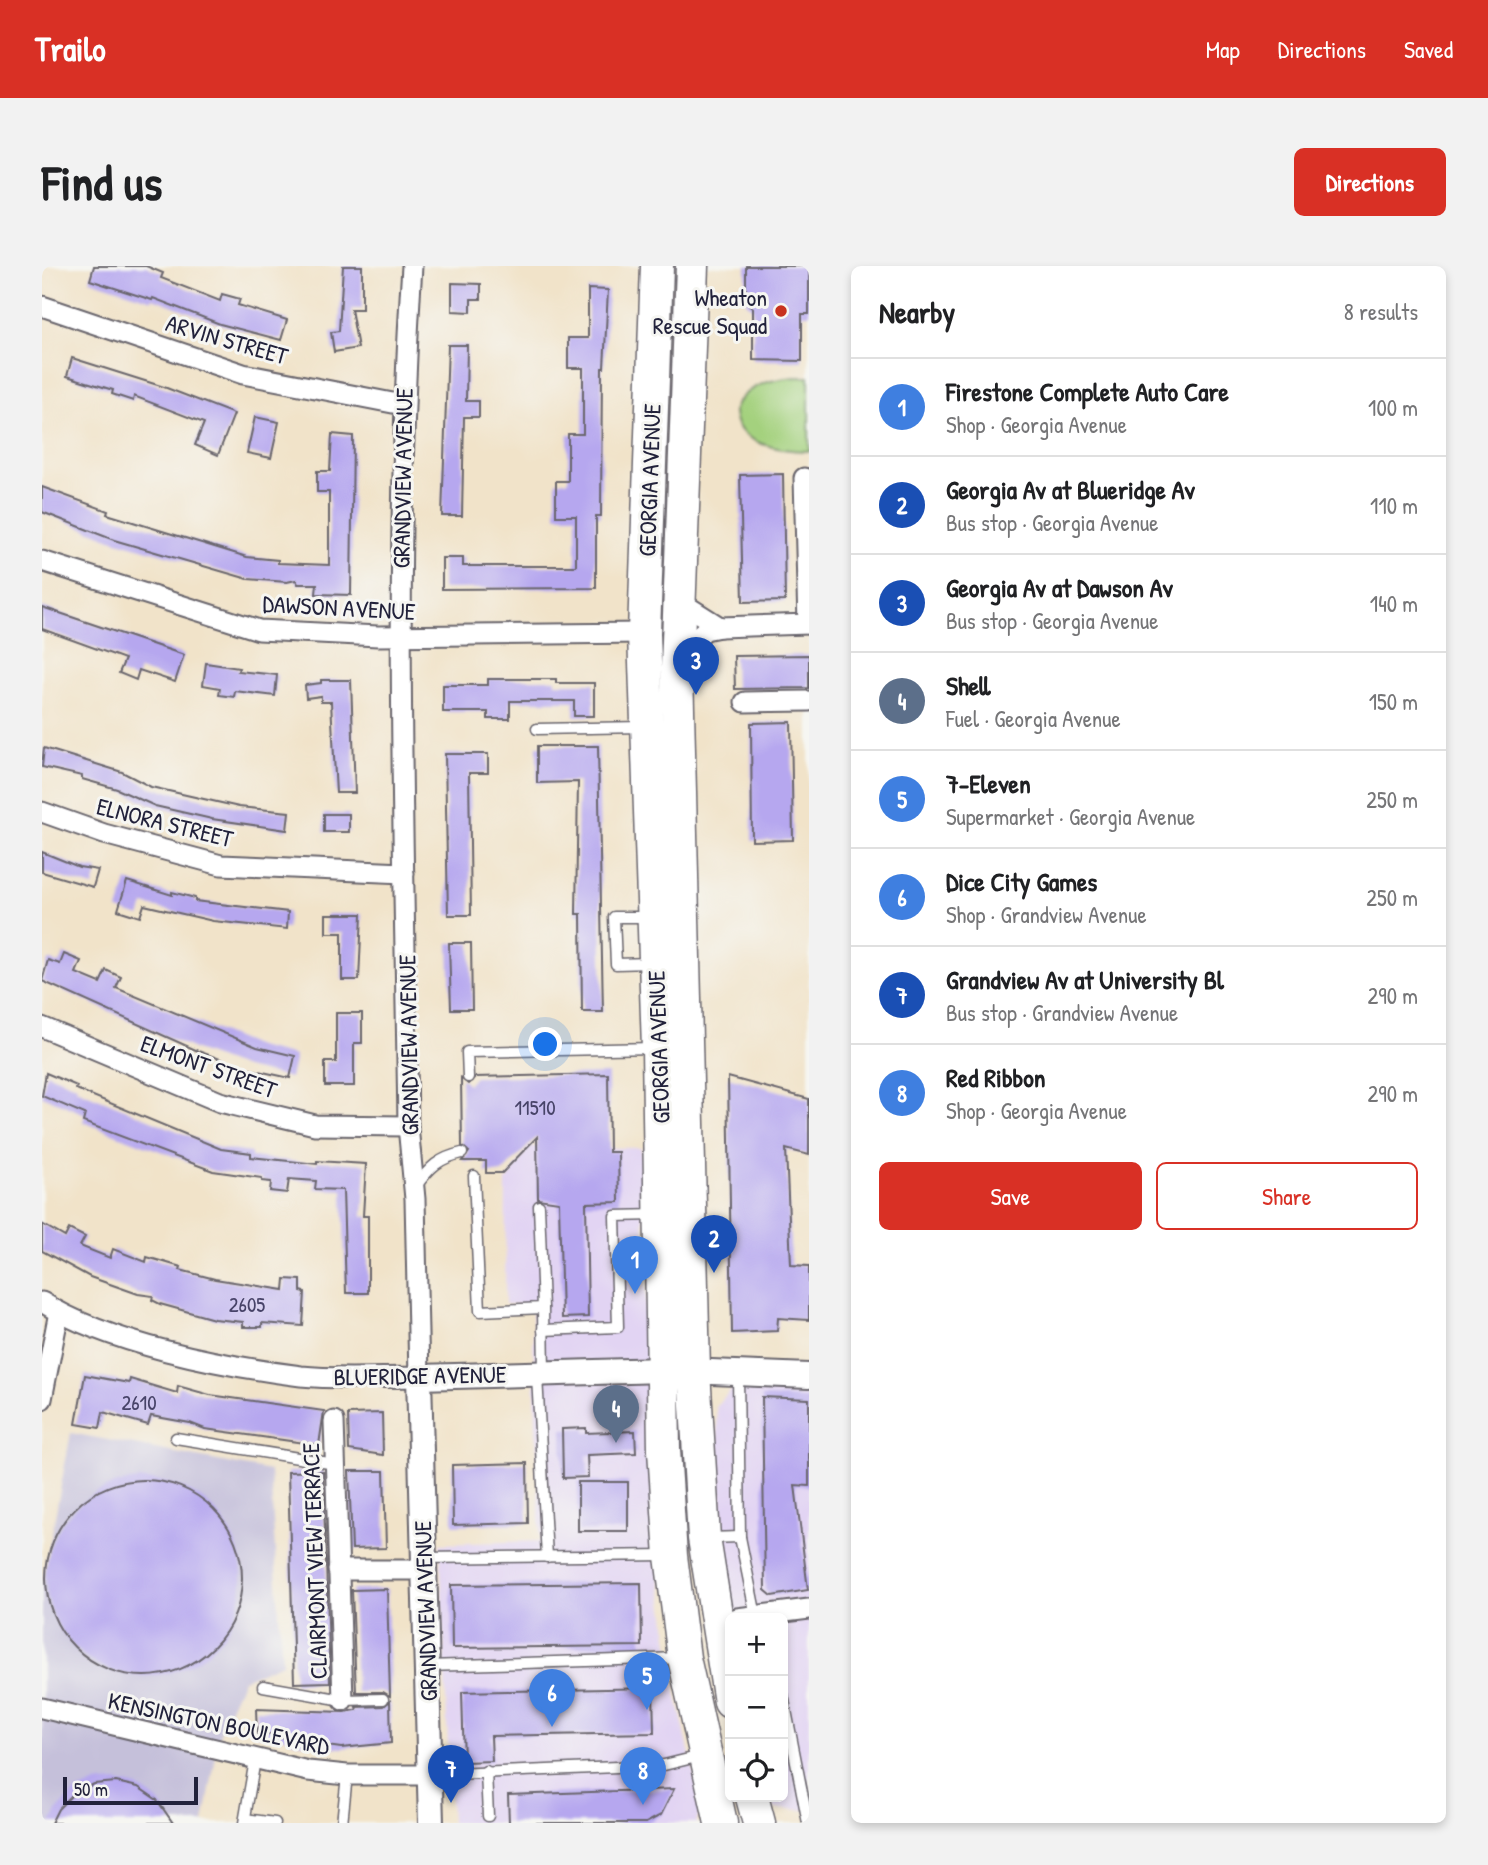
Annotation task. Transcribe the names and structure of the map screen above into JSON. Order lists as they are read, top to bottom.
{
  "streets": {
    "main road": ["GEORGIA AVENUE"],
    "street": [
      "ARVIN STREET",
      "GRANDVIEW AVENUE",
      "DAWSON AVENUE",
      "ELNORA STREET",
      "ELMONT STREET",
      "BLUERIDGE AVENUE",
      "CLAIRMONT VIEW TERRACE",
      "KENSINGTON BOULEVARD"
    ]
  },
  "crossings": [
    ["ARVIN STREET", "GRANDVIEW AVENUE"],
    ["GRANDVIEW AVENUE", "DAWSON AVENUE"],
    ["GRANDVIEW AVENUE", "ELNORA STREET"],
    ["GRANDVIEW AVENUE", "ELMONT STREET"],
    ["GRANDVIEW AVENUE", "BLUERIDGE AVENUE"],
    ["GRANDVIEW AVENUE", "KENSINGTON BOULEVARD"],
    ["GEORGIA AVENUE", "DAWSON AVENUE"],
    ["GEORGIA AVENUE", "BLUERIDGE AVENUE"]
  ],
  "places": ["Wheaton Rescue Squad"],
  "house_numbers": ["11510", "2605", "2610"],
  "scale_bar": "50 m",
  "page": {
    "header": "Trailo",
    "nav": ["Map", "Directions", "Saved"],
    "buttons": [
      "Directions",
      ["Save", "Share"]
    ],
    "title": "Find us",
    "heading": ["Nearby", "8 results"],
    "list": [
      {
        "mark": "1",
        "name": "Firestone Complete Auto Care",
        "note": "Shop · Georgia Avenue",
        "value": "100 m"
      },
      {
        "mark": "2",
        "name": "Georgia Av at Blueridge Av",
        "note": "Bus stop · Georgia Avenue",
        "value": "110 m"
      },
      {
        "mark": "3",
        "name": "Georgia Av at Dawson Av",
        "note": "Bus stop · Georgia Avenue",
        "value": "140 m"
      },
      {
        "mark": "4",
        "name": "Shell",
        "note": "Fuel · Georgia Avenue",
        "value": "150 m"
      },
      {
        "mark": "5",
        "name": "7-Eleven",
        "note": "Supermarket · Georgia Avenue",
        "value": "250 m"
      },
      {
        "mark": "6",
        "name": "Dice City Games",
        "note": "Shop · Grandview Avenue",
        "value": "250 m"
      },
      {
        "mark": "7",
        "name": "Grandview Av at University Bl",
        "note": "Bus stop · Grandview Avenue",
        "value": "290 m"
      },
      {
        "mark": "8",
        "name": "Red Ribbon",
        "note": "Shop · Georgia Avenue",
        "value": "290 m"
      }
    ],
    "pins": [
      "3",
      "2",
      "1",
      "4",
      "5",
      "6",
      "7",
      "8"
    ],
    "map_buttons": ["+", "−"],
    "scale": "50 m"
  }
}
